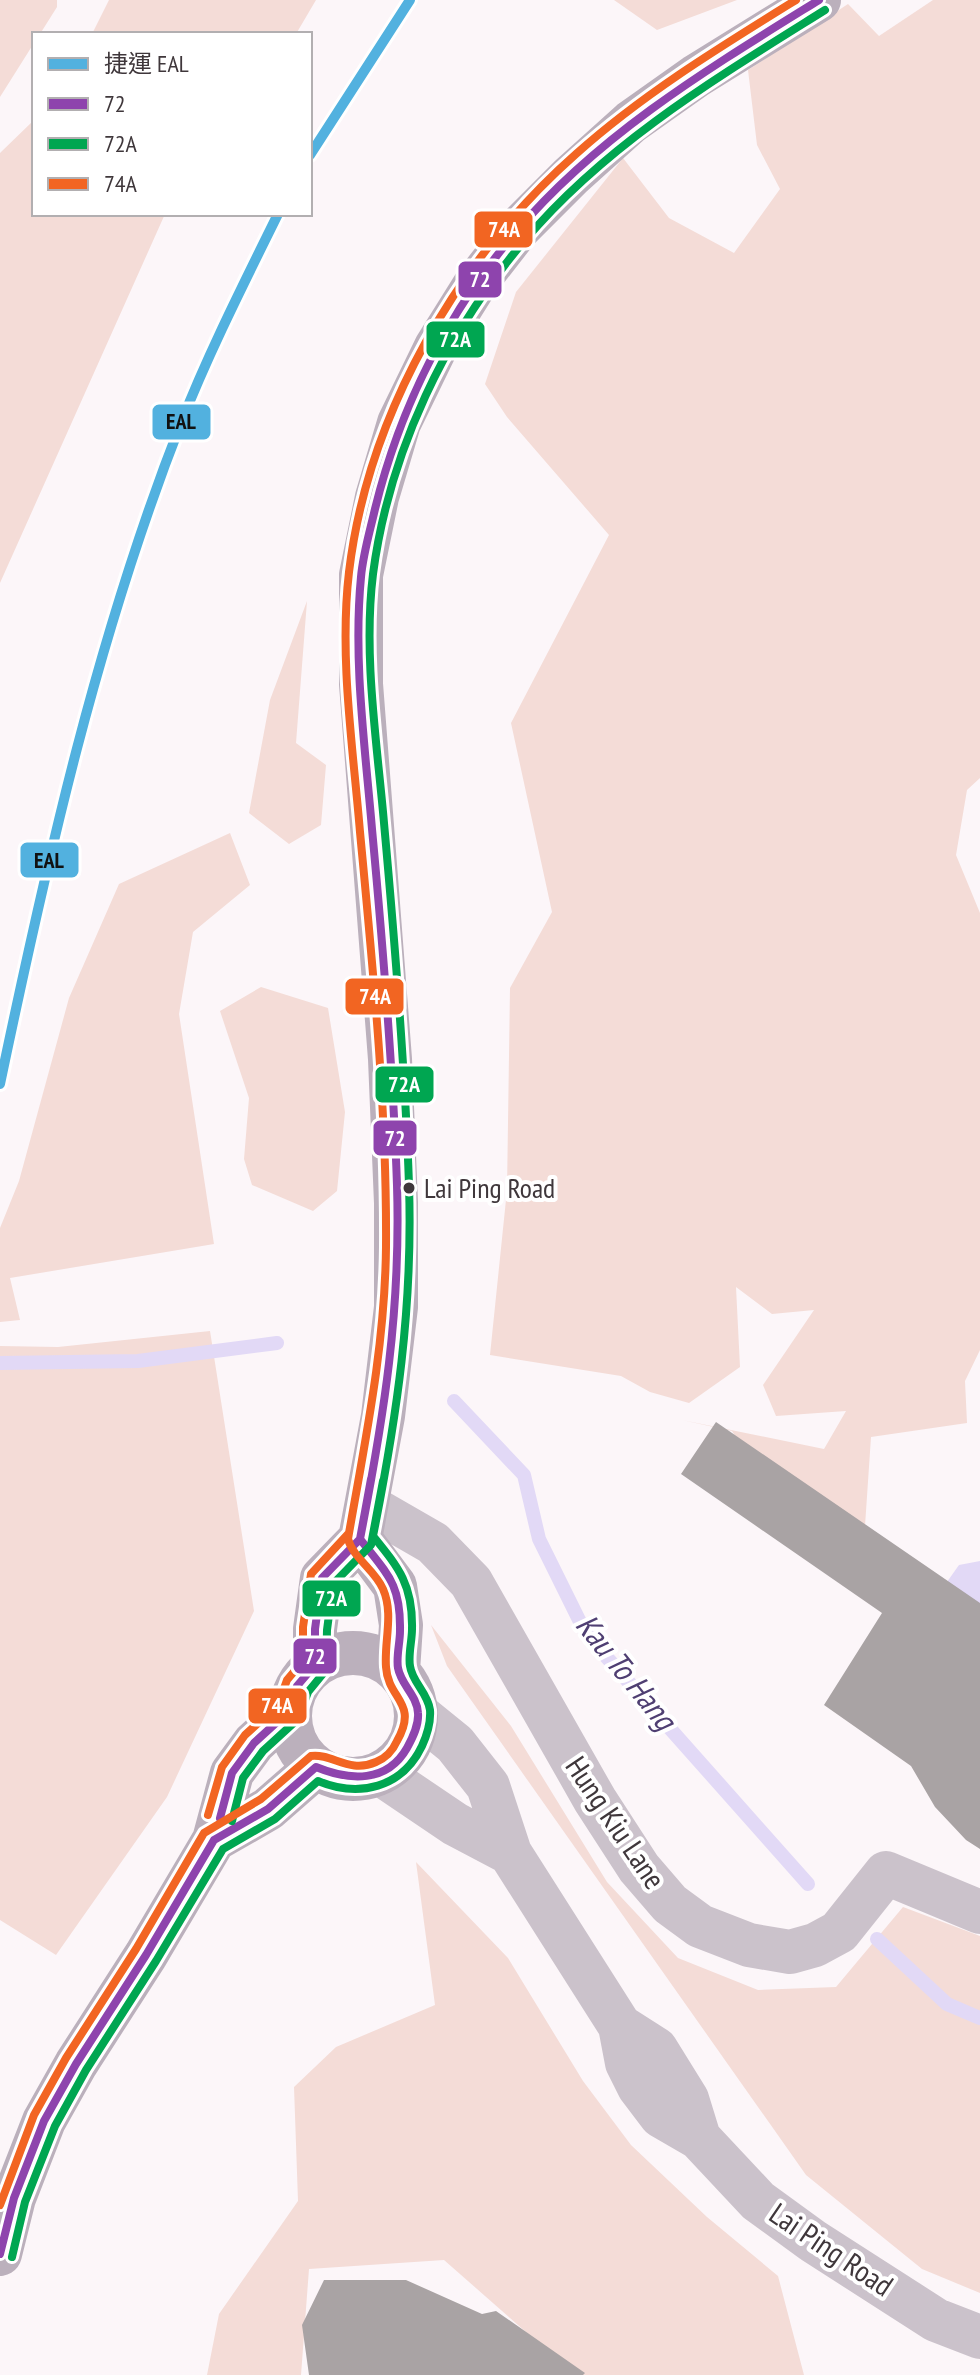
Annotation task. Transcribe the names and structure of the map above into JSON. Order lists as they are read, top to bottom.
{
  "streets": {
    "street": ["Hung Kiu Lane", "Lai Ping Road"]
  },
  "water": ["Kau To Hang"],
  "places": ["Lai Ping Road"],
  "lines": [
    "metro line EAL",
    "transit line 72",
    "transit line 74A",
    "transit line 72A"
  ],
  "legend": [
    "捷運 EAL",
    "72",
    "72A",
    "74A"
  ]
}
